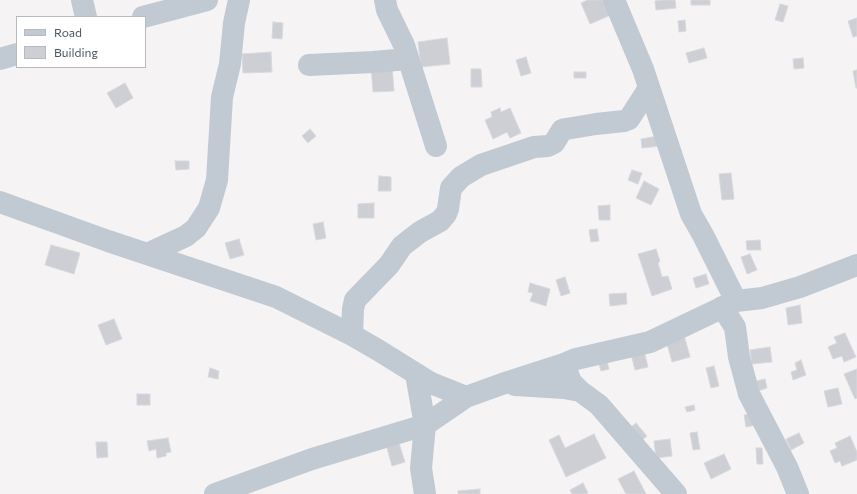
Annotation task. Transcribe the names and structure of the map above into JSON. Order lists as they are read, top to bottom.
{
  "legend": ["Road", "Building"]
}
